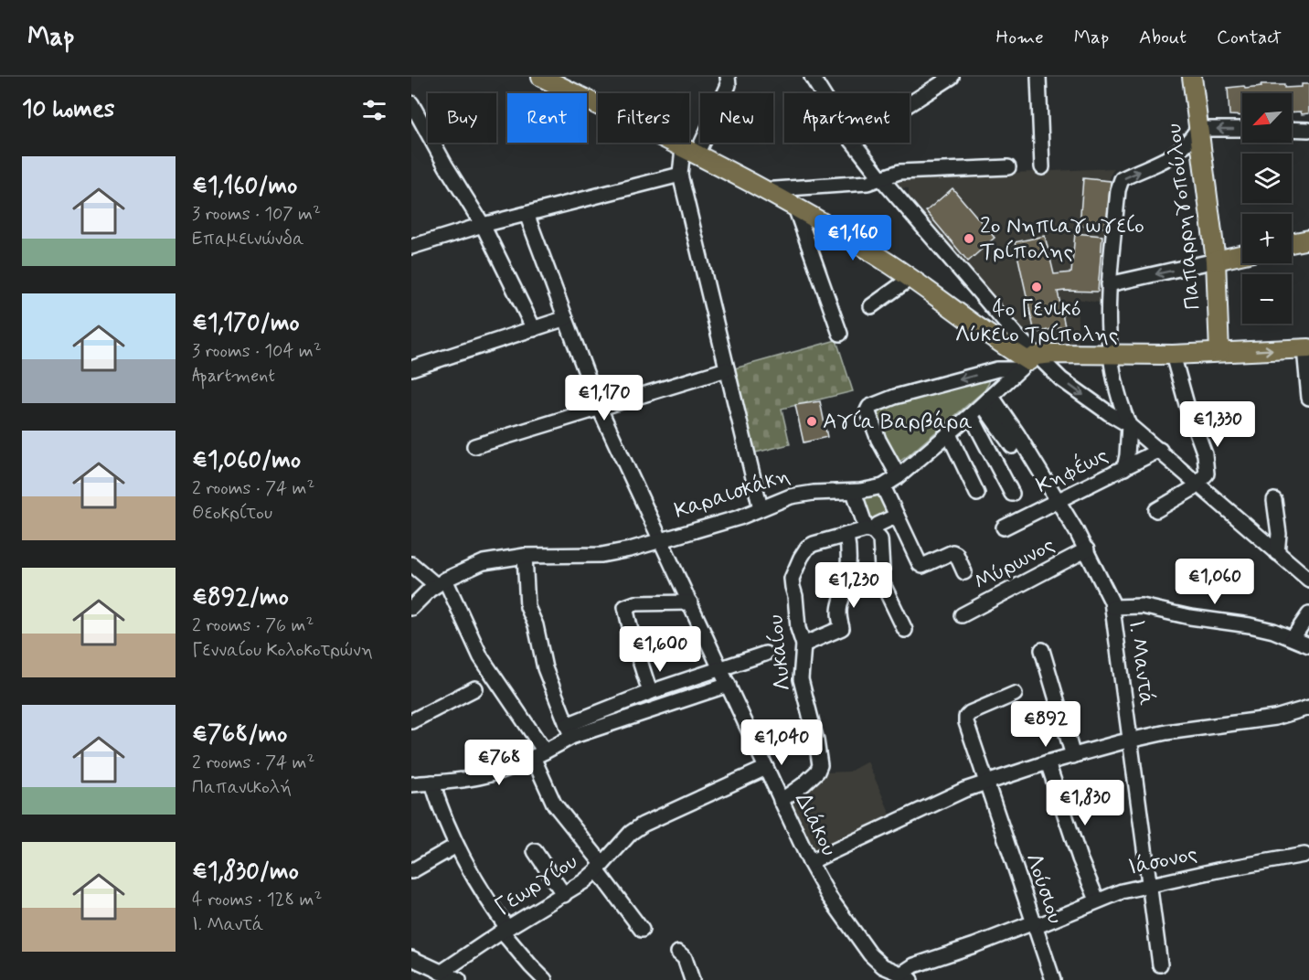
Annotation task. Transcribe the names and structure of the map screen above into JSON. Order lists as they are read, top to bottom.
{
  "streets": {
    "main road": ["Παπαρρηγοπούλου"],
    "street": [
      "Κηφέως",
      "Καραισκάκη",
      "Μύρωνος",
      "Λυκαίου",
      "Ι. Μαντά",
      "Διάκου",
      "Ιάσονος",
      "Γεωργίου",
      "Λούσιου"
    ]
  },
  "crossings": [
    ["Κηφέως", "Ι. Μαντά"],
    ["Καραισκάκη", "Ι. Μαντά"],
    ["Καραισκάκη", "Διάκου"],
    ["Μύρωνος", "Ι. Μαντά"],
    ["Λυκαίου", "Διάκου"],
    ["Ι. Μαντά", "Ιάσονος"],
    ["Διάκου", "Ιάσονος"],
    ["Διάκου", "Γεωργίου"],
    ["Ιάσονος", "Λούσιου"]
  ],
  "places": ["2ο Νηπιαγωγείο Τρίπολης", "4ο Γενικό Λύκειο Τρίπολης", "Αγία Βαρβάρα"],
  "north": "bottom left",
  "page": {
    "header": "Map",
    "nav": [
      "Home",
      "Map",
      "About",
      "Contact"
    ],
    "heading": "10 homes",
    "map_buttons": ["+", "−"],
    "chip": [
      "Buy",
      "Rent",
      "Filters",
      "New",
      "Apartment"
    ],
    "list": [
      {
        "name": "€1,160/mo",
        "note": "3 rooms · 107 m² · Επαμεινώνδα"
      },
      {
        "name": "€1,170/mo",
        "note": "3 rooms · 104 m² · Apartment"
      },
      {
        "name": "€1,060/mo",
        "note": "2 rooms · 74 m² · Θεοκρίτου"
      },
      {
        "name": "€892/mo",
        "note": "2 rooms · 76 m² · Γενναίου Κολοκοτρώνη"
      },
      {
        "name": "€768/mo",
        "note": "2 rooms · 74 m² · Παπανικολή"
      },
      {
        "name": "€1,830/mo",
        "note": "4 rooms · 128 m² · Ι. Μαντά"
      }
    ],
    "price": [
      "€1,160",
      "€1,170",
      "€1,330",
      "€1,060",
      "€1,230",
      "€1,600",
      "€892",
      "€1,040",
      "€768",
      "€1,830"
    ]
  }
}
